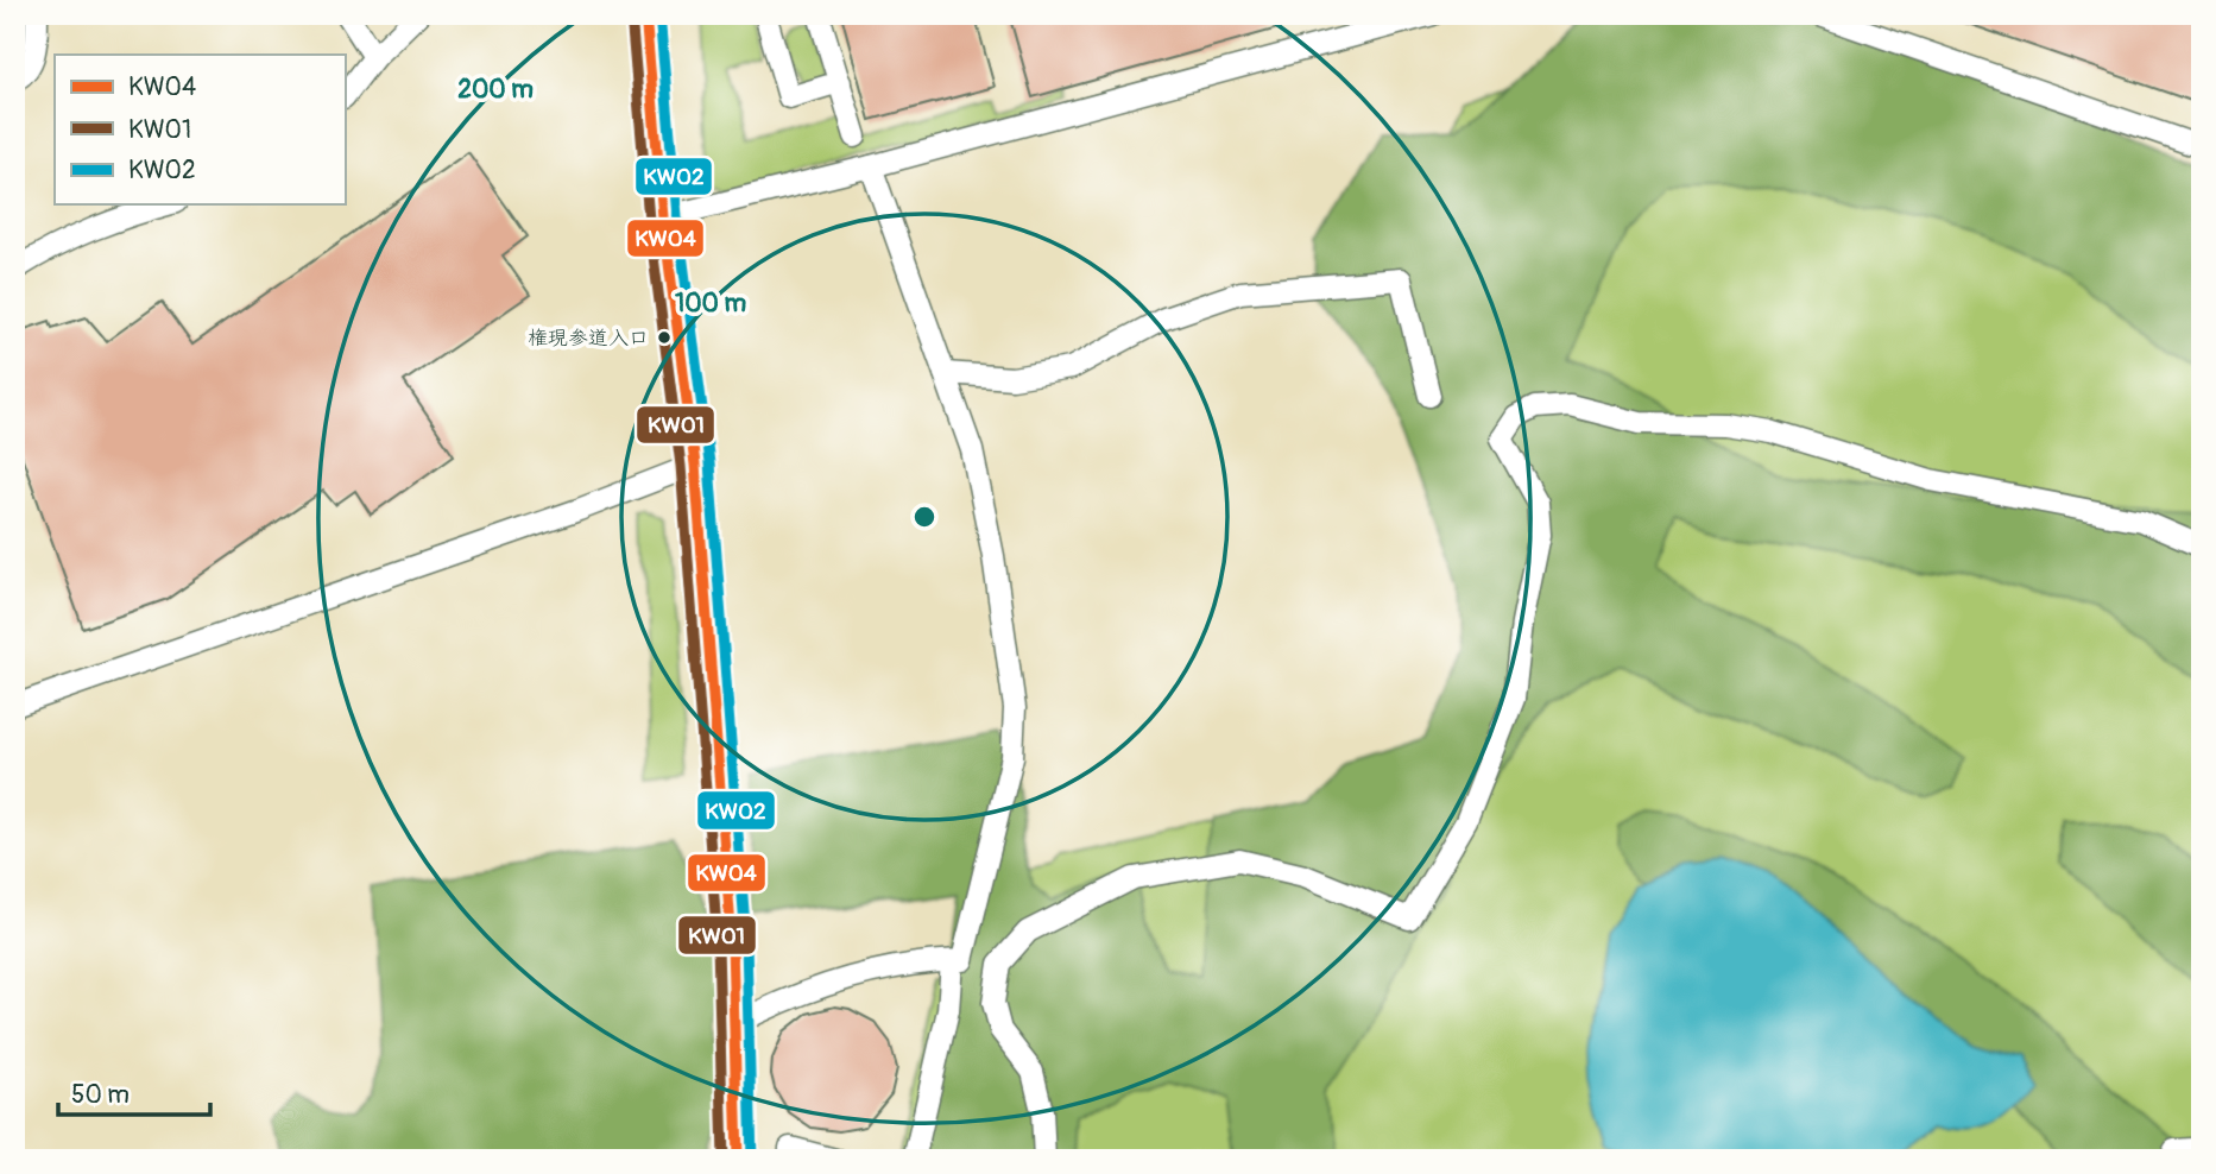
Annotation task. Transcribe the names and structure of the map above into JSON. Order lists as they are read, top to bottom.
{
  "places": ["権現参道入口"],
  "lines": ["transit line KW04", "transit line KW02", "transit line KW01"],
  "legend": ["KW04", "KW01", "KW02"],
  "scale_bar": "50 m",
  "rings": ["200 m", "100 m"]
}
